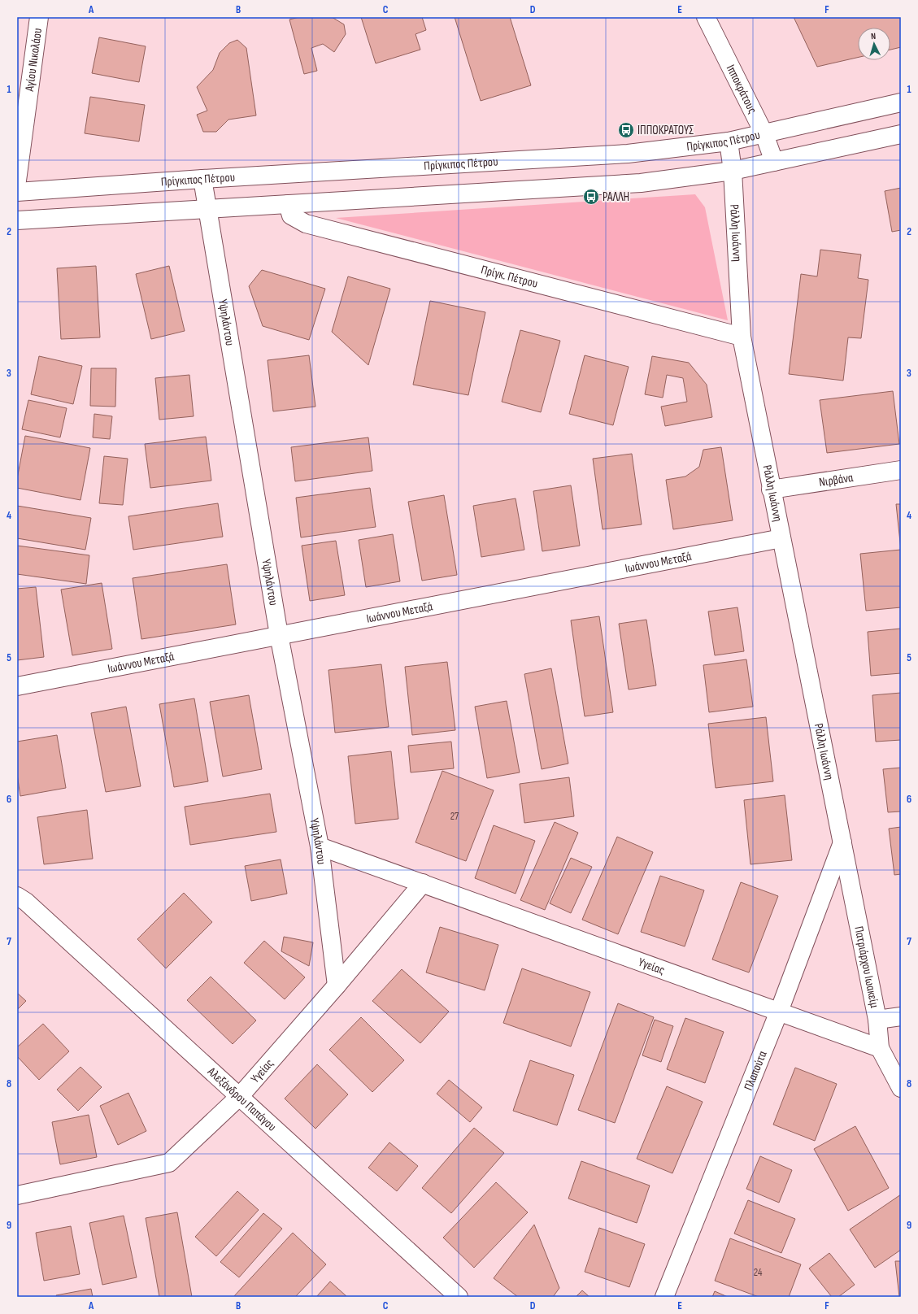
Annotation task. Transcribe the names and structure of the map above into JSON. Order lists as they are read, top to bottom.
{
  "streets": {
    "street": [
      "Αγίου Νικολάου",
      "Ιπποκράτους",
      "Πρίγκιπος Πέτρου",
      "Ράλλη Ιωάννη",
      "Πρίγκ. Πέτρου",
      "Υψηλάντου",
      "Νιρβάνα",
      "Ιωάννου Μεταξά",
      "Υγείας",
      "Πατριάρχου Ιωακείμ",
      "Πλαπούτα",
      "Αλεξάνδρου Παπάγου"
    ]
  },
  "crossings": [
    ["Ιπποκράτους", "Πρίγκιπος Πέτρου"],
    ["Πρίγκιπος Πέτρου", "Ράλλη Ιωάννη"],
    ["Πρίγκιπος Πέτρου", "Υψηλάντου"],
    ["Ράλλη Ιωάννη", "Πρίγκ. Πέτρου"],
    ["Ράλλη Ιωάννη", "Νιρβάνα"],
    ["Ράλλη Ιωάννη", "Ιωάννου Μεταξά"],
    ["Ράλλη Ιωάννη", "Πατριάρχου Ιωακείμ"],
    ["Ράλλη Ιωάννη", "Πλαπούτα"],
    ["Υψηλάντου", "Ιωάννου Μεταξά"],
    ["Υψηλάντου", "Υγείας"],
    ["Υγείας", "Πατριάρχου Ιωακείμ"],
    ["Υγείας", "Πλαπούτα"],
    ["Υγείας", "Αλεξάνδρου Παπάγου"],
    ["Πατριάρχου Ιωακείμ", "Πλαπούτα"]
  ],
  "places": {
    "bus stop": ["ΙΠΠΟΚΡΑΤΟΥΣ", "ΡΑΛΛΗ"]
  },
  "house_numbers": ["27", "24"],
  "north": "top",
  "grid": {
    "columns": [
      "A",
      "B",
      "C",
      "D",
      "E",
      "F"
    ],
    "rows": [
      "1",
      "2",
      "3",
      "4",
      "5",
      "6",
      "7",
      "8",
      "9"
    ]
  }
}
